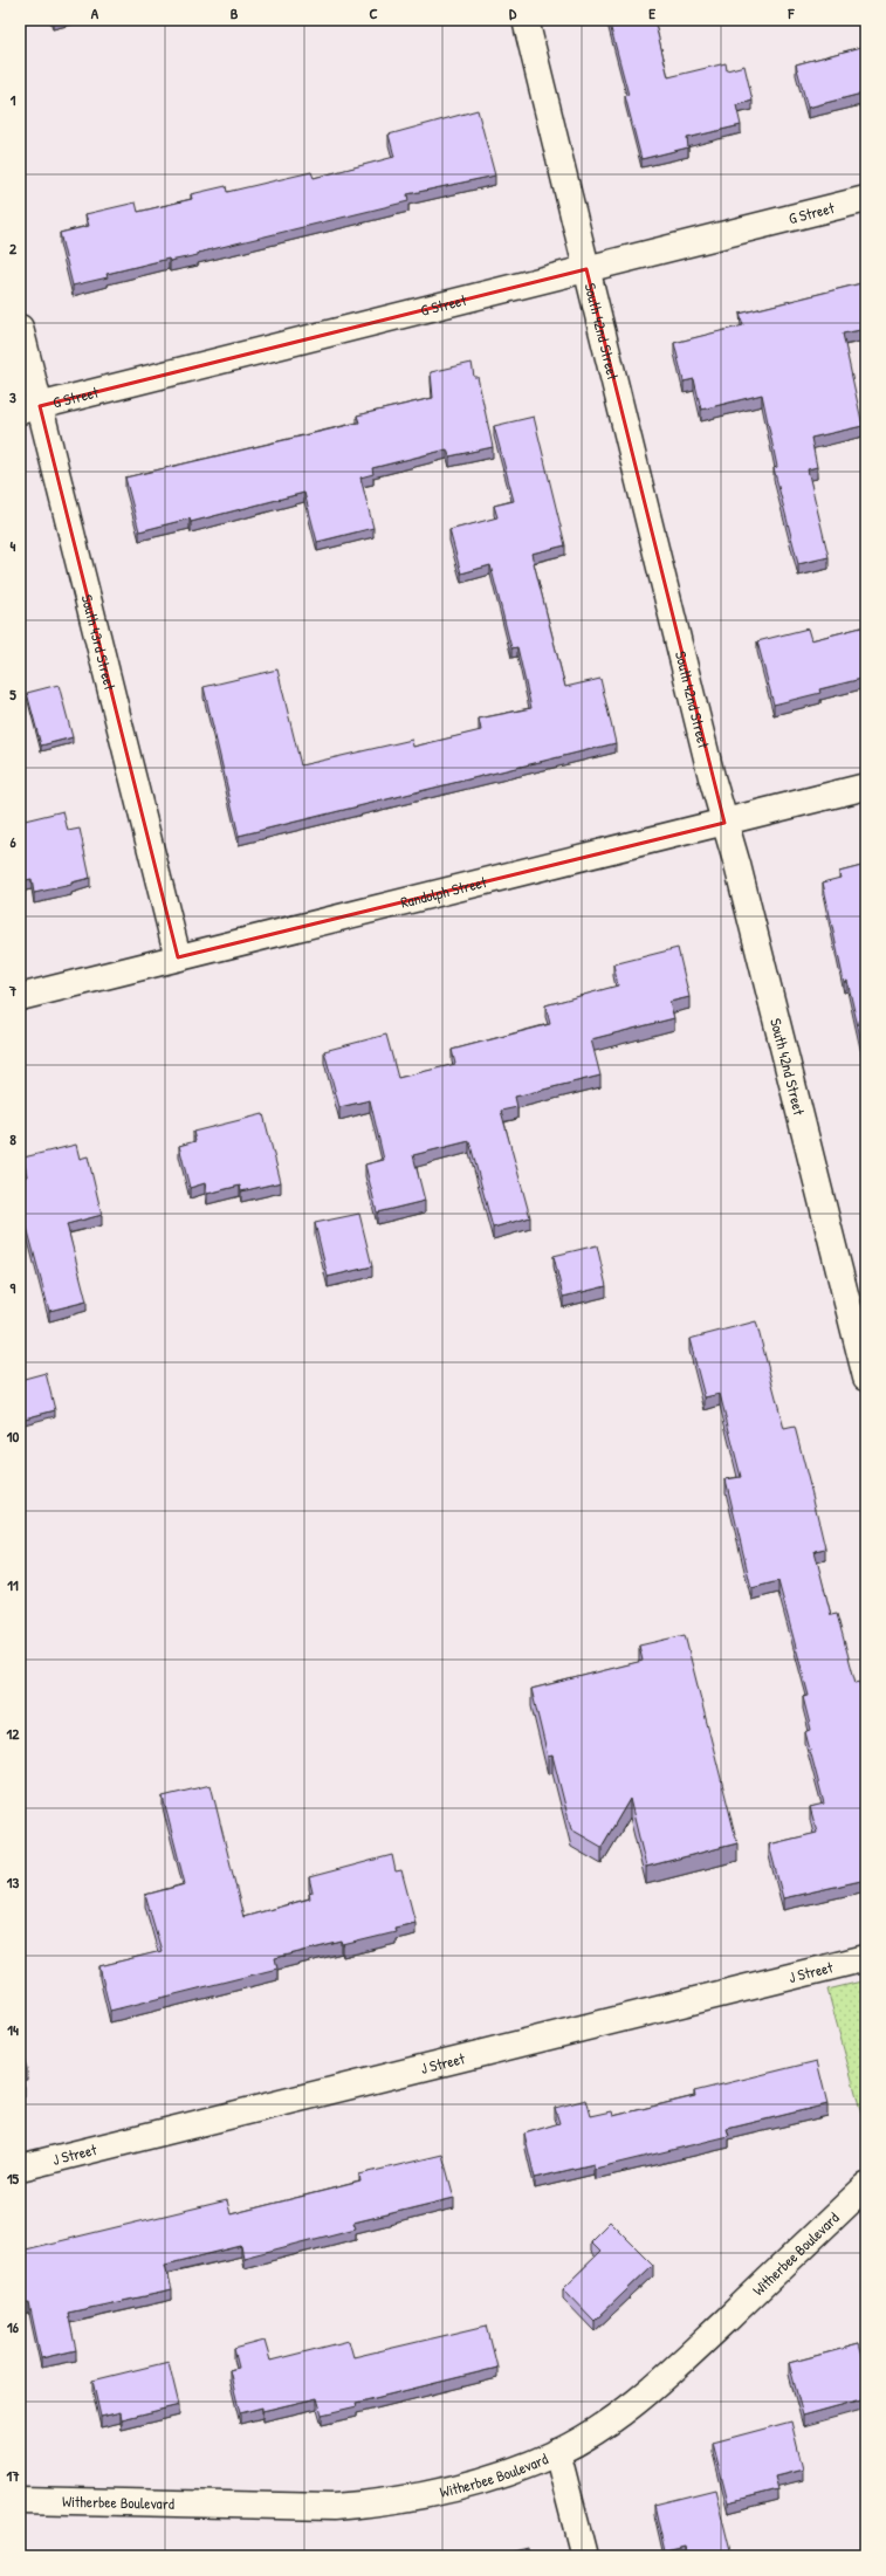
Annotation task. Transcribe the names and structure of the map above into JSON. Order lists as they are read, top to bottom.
{
  "streets": {
    "street": [
      "G Street",
      "South 42nd Street",
      "South 43rd Street",
      "Randolph Street",
      "J Street",
      "Witherbee Boulevard"
    ]
  },
  "crossings": [
    ["G Street", "South 42nd Street"],
    ["G Street", "South 43rd Street"],
    ["South 42nd Street", "Randolph Street"],
    ["South 43rd Street", "Randolph Street"]
  ],
  "grid": {
    "columns": [
      "A",
      "B",
      "C",
      "D",
      "E",
      "F"
    ],
    "rows": [
      "1",
      "2",
      "3",
      "4",
      "5",
      "6",
      "7",
      "8",
      "9",
      "10",
      "11",
      "12",
      "13",
      "14",
      "15",
      "16",
      "17"
    ]
  }
}
